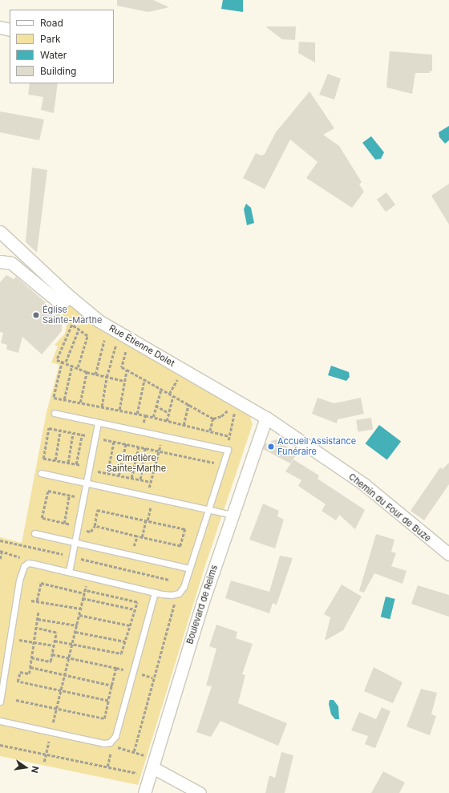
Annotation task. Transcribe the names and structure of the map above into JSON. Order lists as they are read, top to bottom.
{
  "streets": {
    "street": ["Rue Étienne Dolet", "Chemin du Four de Buze", "Boulevard de Reims"]
  },
  "crossings": [
    ["Rue Étienne Dolet", "Chemin du Four de Buze"],
    ["Rue Étienne Dolet", "Boulevard de Reims"],
    ["Chemin du Four de Buze", "Boulevard de Reims"]
  ],
  "parks": ["Cimetière Sainte-Marthe"],
  "places": ["Église Sainte-Marthe", "Accueil Assistance Funéraire"],
  "legend": [
    "Road",
    "Park",
    "Water",
    "Building"
  ],
  "north": "right"
}
